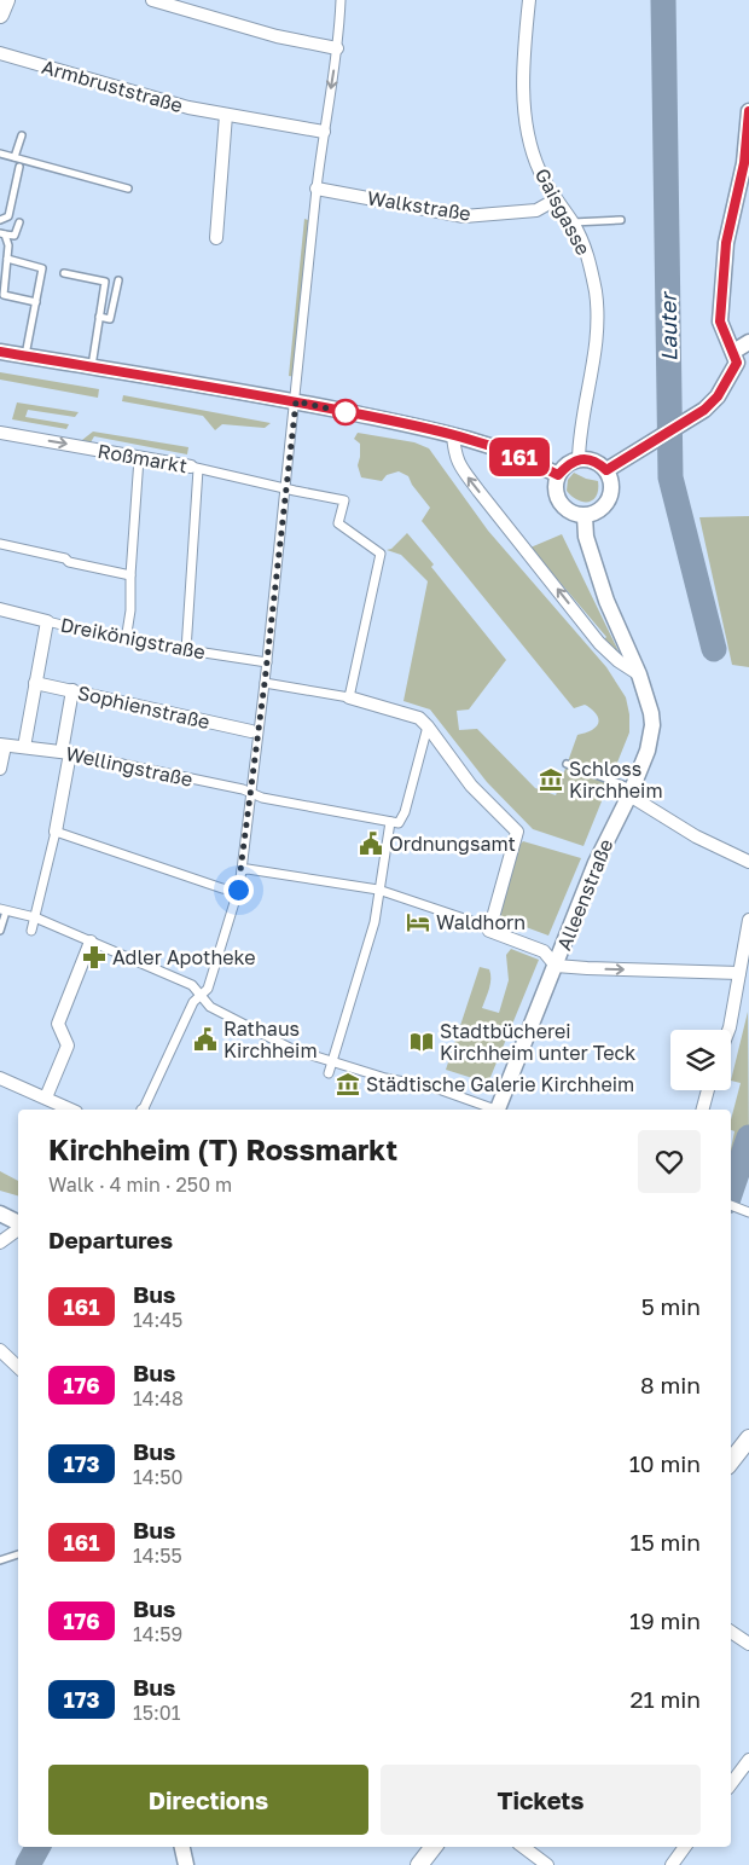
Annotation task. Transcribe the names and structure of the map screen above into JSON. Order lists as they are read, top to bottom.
{
  "streets": {
    "street": [
      "Armbruststraße",
      "Walkstraße",
      "Gaisgasse",
      "Roßmarkt",
      "Dreikönigstraße",
      "Sophienstraße",
      "Wellingstraße",
      "Alleenstraße"
    ]
  },
  "crossings": [
    ["Walkstraße", "Gaisgasse"],
    ["Gaisgasse", "Alleenstraße"]
  ],
  "water": ["Lauter"],
  "places": {
    "museum": ["Schloss Kirchheim", "Städtische Galerie Kirchheim"],
    "public building": ["Ordnungsamt", "Rathaus Kirchheim"],
    "hotel": ["Waldhorn"],
    "pharmacy": ["Adler Apotheke"],
    "library": ["Stadtbücherei Kirchheim unter Teck"]
  },
  "lines": ["bus line 161"],
  "page": {
    "on_map": "161",
    "heading": [
      ["Kirchheim (T) Rossmarkt", "Walk · 4 min · 250 m"],
      "Departures"
    ],
    "list": [
      {
        "mark": "161",
        "name": "Bus",
        "note": "14:45",
        "value": "5 min"
      },
      {
        "mark": "176",
        "name": "Bus",
        "note": "14:48",
        "value": "8 min"
      },
      {
        "mark": "173",
        "name": "Bus",
        "note": "14:50",
        "value": "10 min"
      },
      {
        "mark": "161",
        "name": "Bus",
        "note": "14:55",
        "value": "15 min"
      },
      {
        "mark": "176",
        "name": "Bus",
        "note": "14:59",
        "value": "19 min"
      },
      {
        "mark": "173",
        "name": "Bus",
        "note": "15:01",
        "value": "21 min"
      }
    ],
    "buttons": ["Directions", "Tickets"]
  }
}
